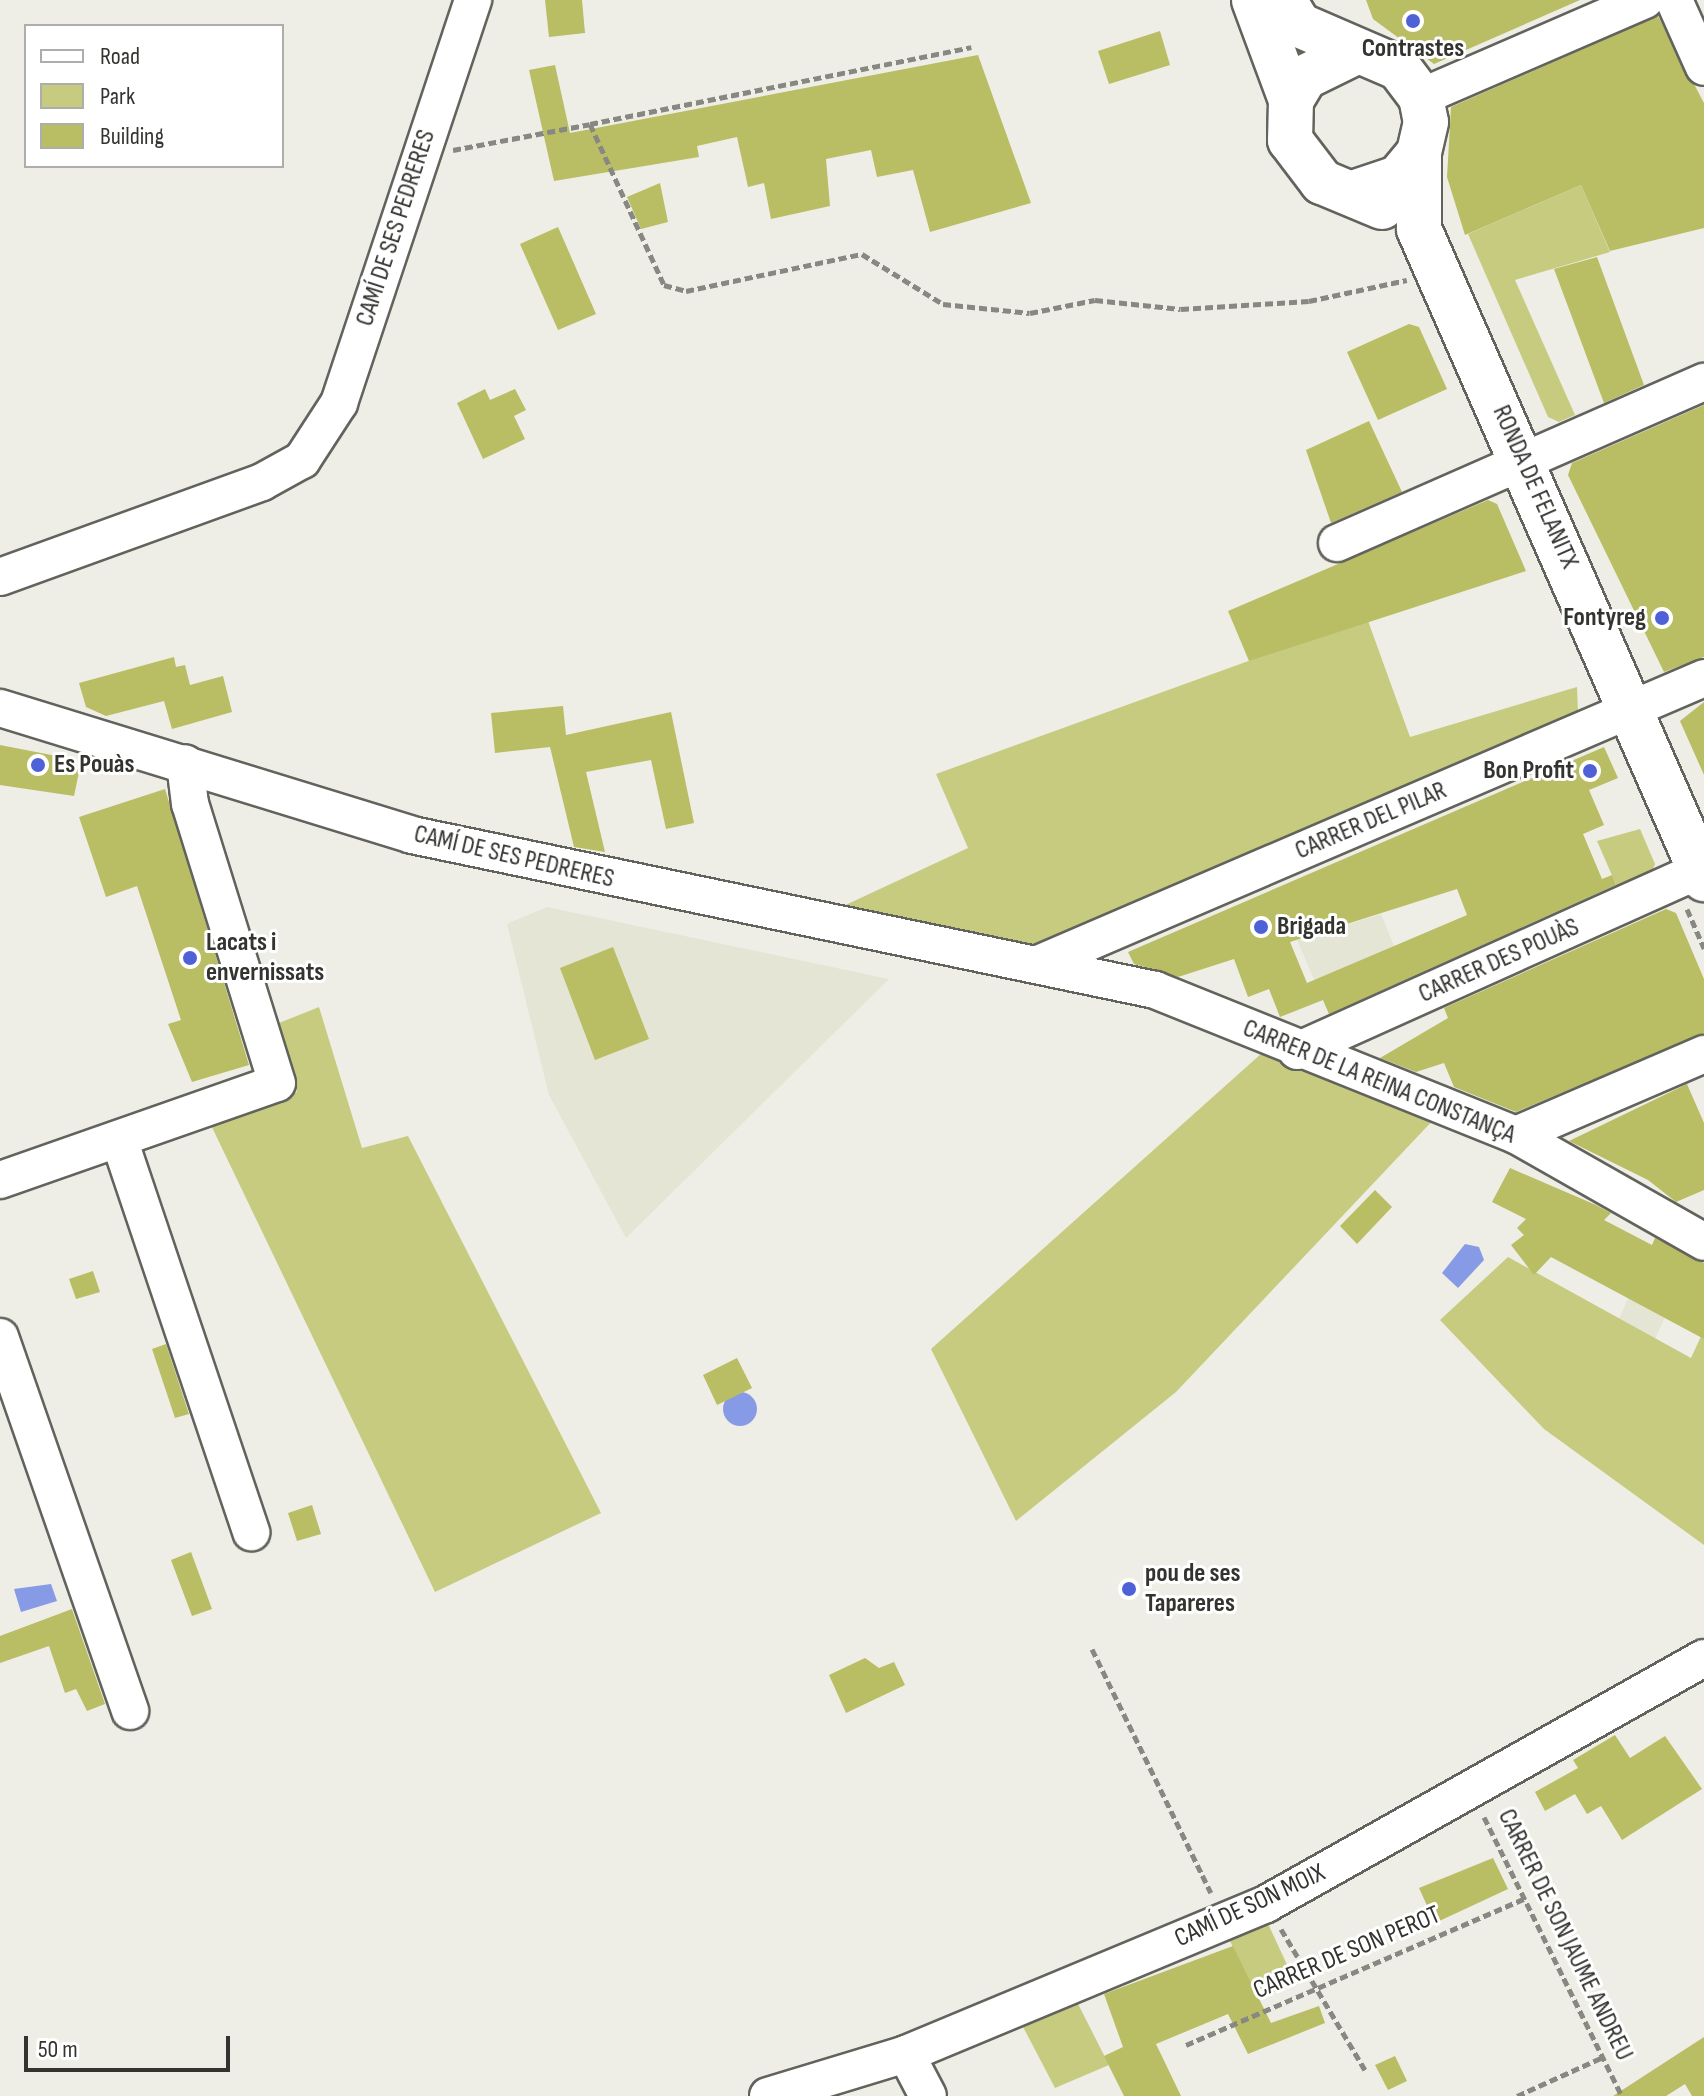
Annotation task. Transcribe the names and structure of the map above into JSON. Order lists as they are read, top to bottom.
{
  "streets": {
    "main road": ["RONDA DE FELANITX"],
    "street": [
      "CAMÍ DE SES PEDRERES",
      "CARRER DEL PILAR",
      "CARRER DES POUÀS",
      "CARRER DE LA REINA CONSTANÇA",
      "CAMÍ DE SON MOIX"
    ],
    "path": ["CARRER DE SON JAUME ANDREU", "CARRER DE SON PEROT"]
  },
  "crossings": [
    ["CAMÍ DE SES PEDRERES", "CARRER DEL PILAR"],
    ["CAMÍ DE SES PEDRERES", "CARRER DE LA REINA CONSTANÇA"],
    ["RONDA DE FELANITX", "CARRER DEL PILAR"],
    ["RONDA DE FELANITX", "CARRER DES POUÀS"],
    ["CARRER DEL PILAR", "CARRER DE LA REINA CONSTANÇA"],
    ["CARRER DES POUÀS", "CARRER DE LA REINA CONSTANÇA"],
    ["CAMÍ DE SON MOIX", "CARRER DE SON JAUME ANDREU"],
    ["CARRER DE SON JAUME ANDREU", "CARRER DE SON PEROT"]
  ],
  "places": [
    "Contrastes",
    "Fontyreg",
    "Es Pouàs",
    "Bon Profit",
    "Brigada",
    "Lacats i envernissats",
    "pou de ses Tapareres"
  ],
  "legend": ["Road", "Park", "Building"],
  "scale_bar": "50 m"
}
